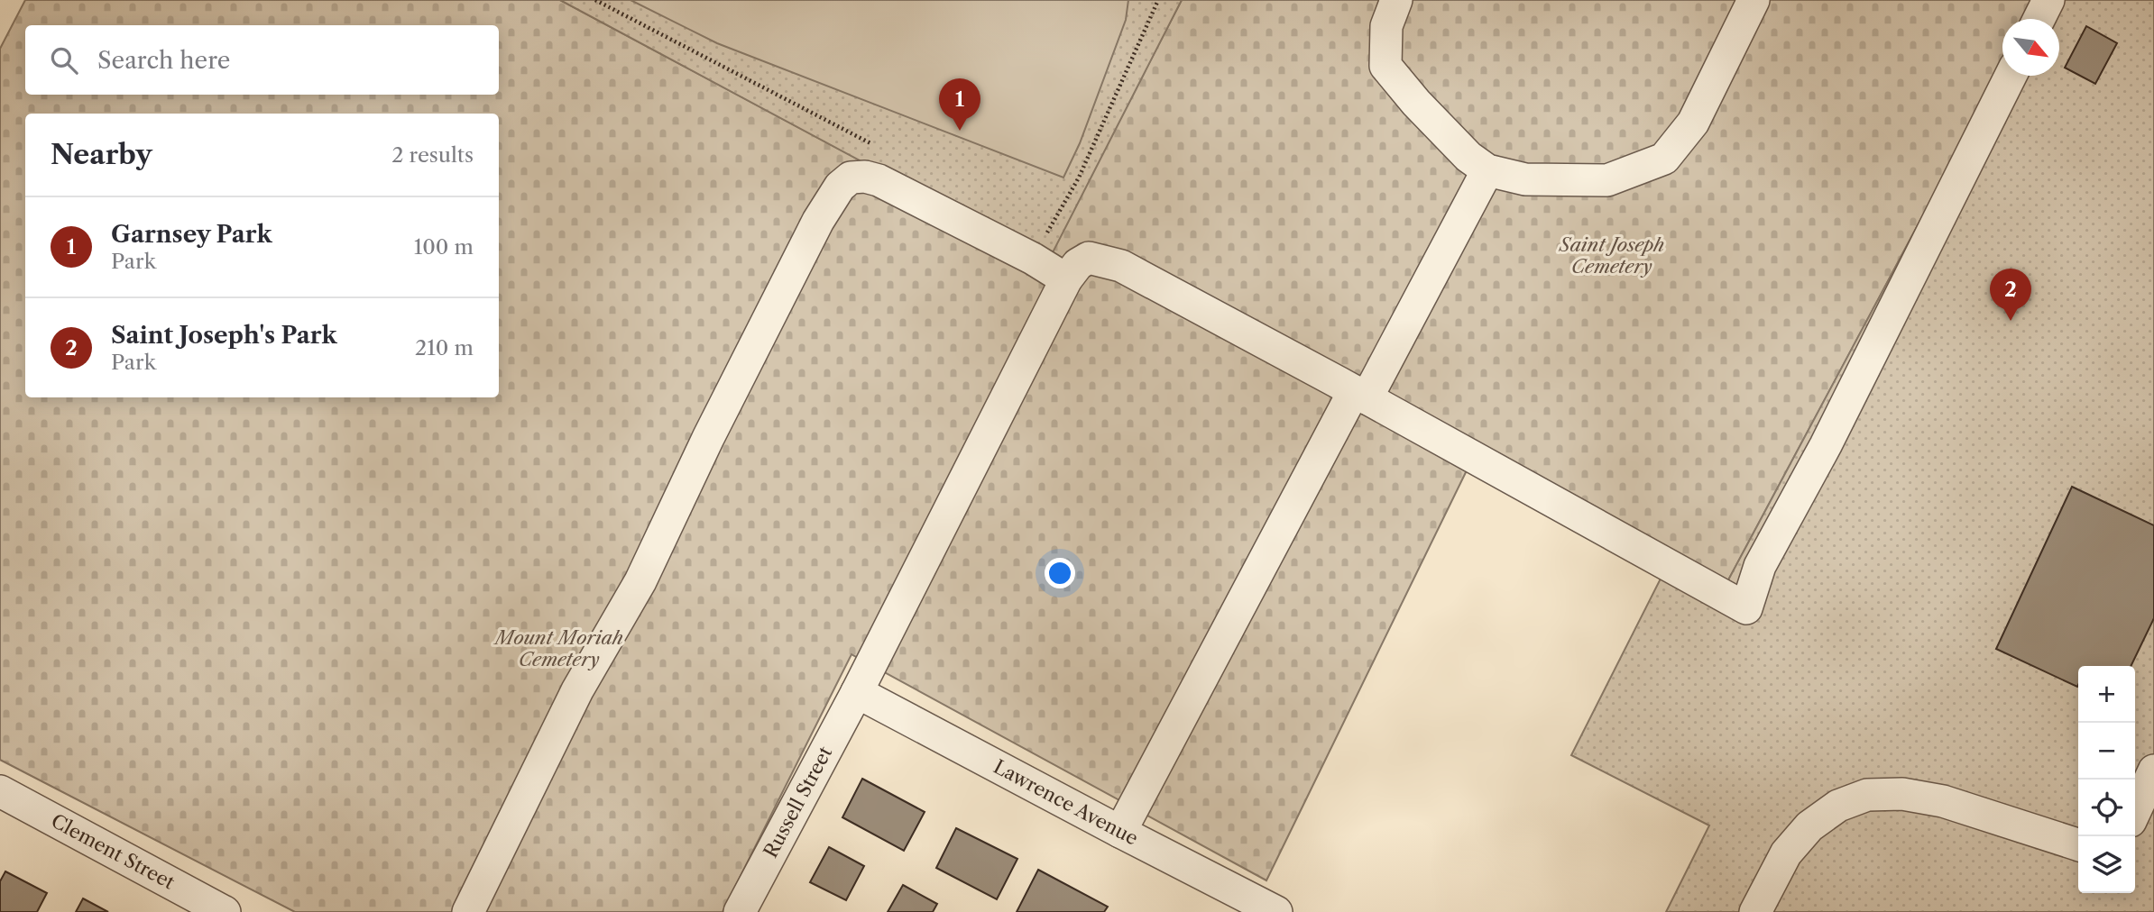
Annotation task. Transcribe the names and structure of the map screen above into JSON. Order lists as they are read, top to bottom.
{
  "streets": {
    "street": ["Russell Street", "Lawrence Avenue", "Clement Street"]
  },
  "crossings": [
    ["Russell Street", "Lawrence Avenue"]
  ],
  "parks": ["Saint Joseph Cemetery", "Mount Moriah Cemetery"],
  "north": "bottom right",
  "page": {
    "search": "Search here",
    "pins": ["1", "2"],
    "heading": ["Nearby", "2 results"],
    "list": [
      {
        "mark": "1",
        "name": "Garnsey Park",
        "note": "Park",
        "value": "100 m"
      },
      {
        "mark": "2",
        "name": "Saint Joseph's Park",
        "note": "Park",
        "value": "210 m"
      }
    ],
    "map_buttons": ["+", "−"]
  }
}
